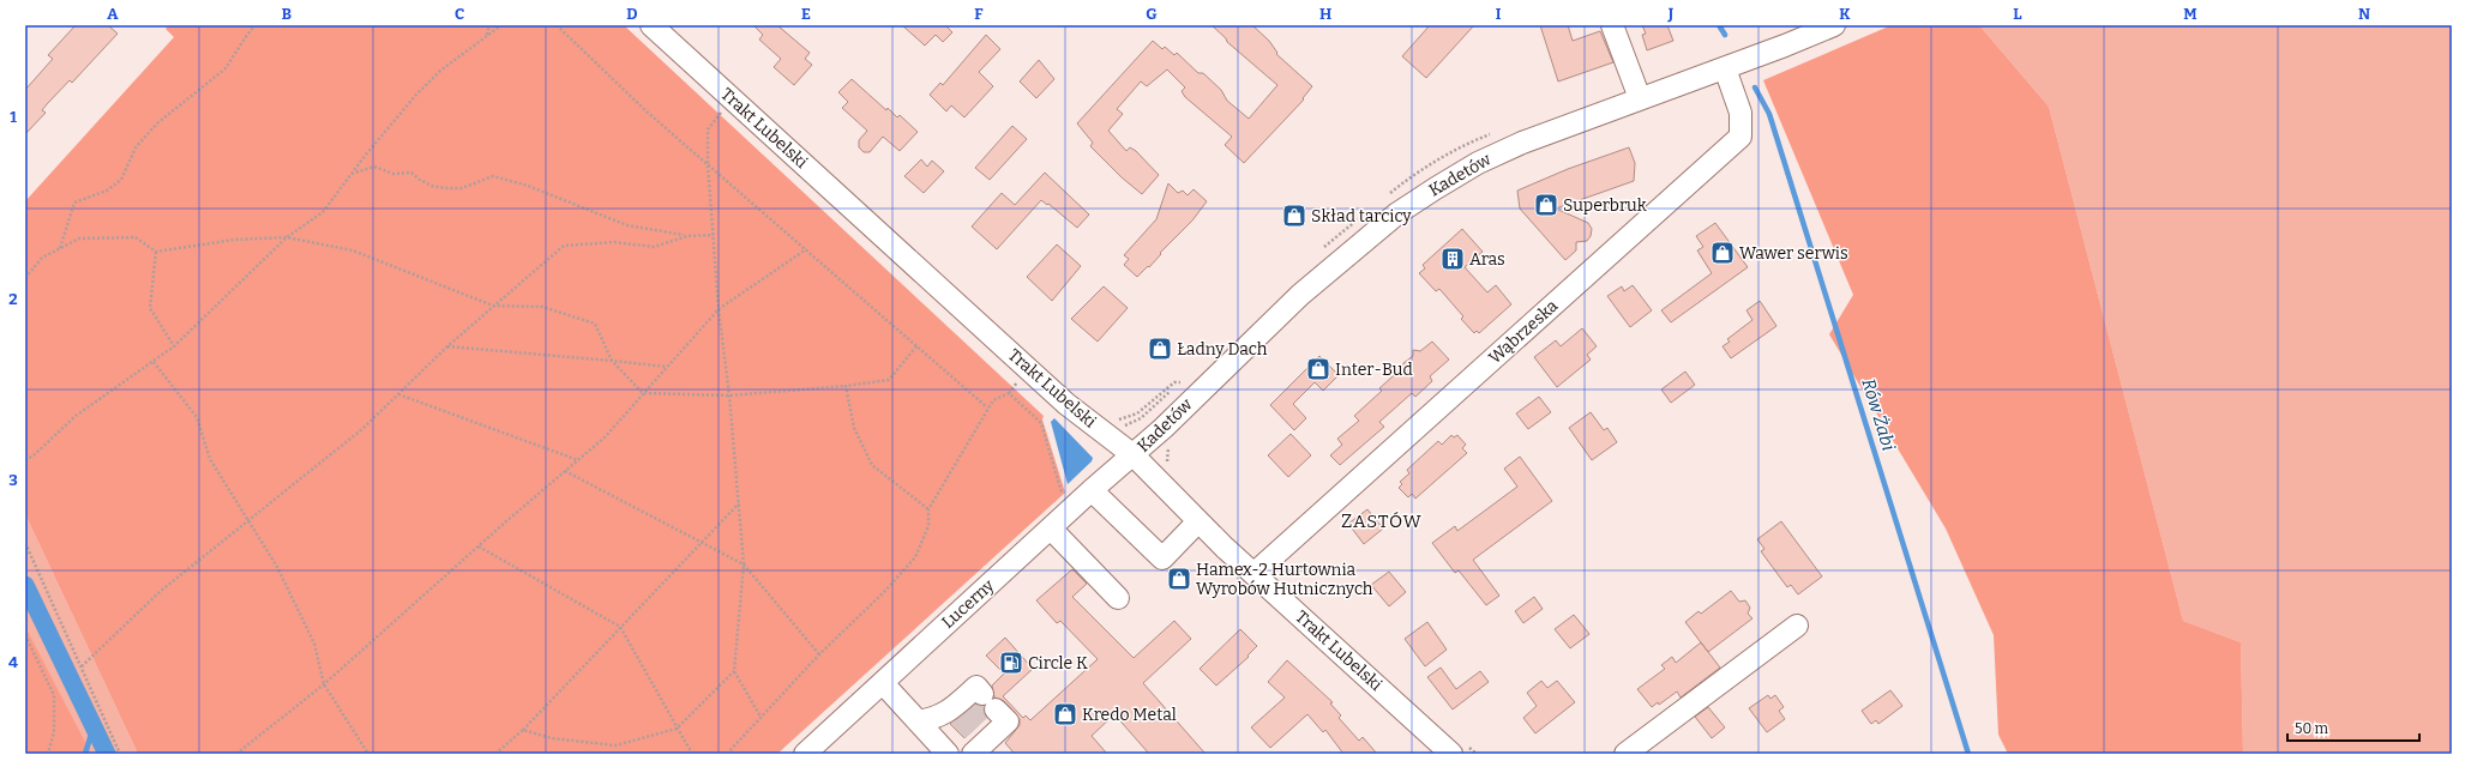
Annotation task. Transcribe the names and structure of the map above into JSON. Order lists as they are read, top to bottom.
{
  "streets": {
    "street": [
      "Trakt Lubelski",
      "Kadetów",
      "Wąbrzeska",
      "Lucerny"
    ]
  },
  "crossings": [
    ["Trakt Lubelski", "Kadetów"],
    ["Trakt Lubelski", "Wąbrzeska"],
    ["Trakt Lubelski", "Lucerny"],
    ["Kadetów", "Wąbrzeska"],
    ["Kadetów", "Lucerny"]
  ],
  "districts": ["ZASTÓW"],
  "water": ["Rów Żabi"],
  "places": {
    "shop": [
      "Superbruk",
      "Skład tarcicy",
      "Wawer serwis",
      "Ładny Dach",
      "Inter-Bud",
      "Hamex-2 Hurtownia Wyrobów Hutnicznych",
      "Kredo Metal"
    ],
    "building": ["Aras"],
    "fuel station": ["Circle K"]
  },
  "scale_bar": "50 m",
  "grid": {
    "columns": [
      "A",
      "B",
      "C",
      "D",
      "E",
      "F",
      "G",
      "H",
      "I",
      "J",
      "K",
      "L",
      "M",
      "N"
    ],
    "rows": [
      "1",
      "2",
      "3",
      "4"
    ]
  }
}
